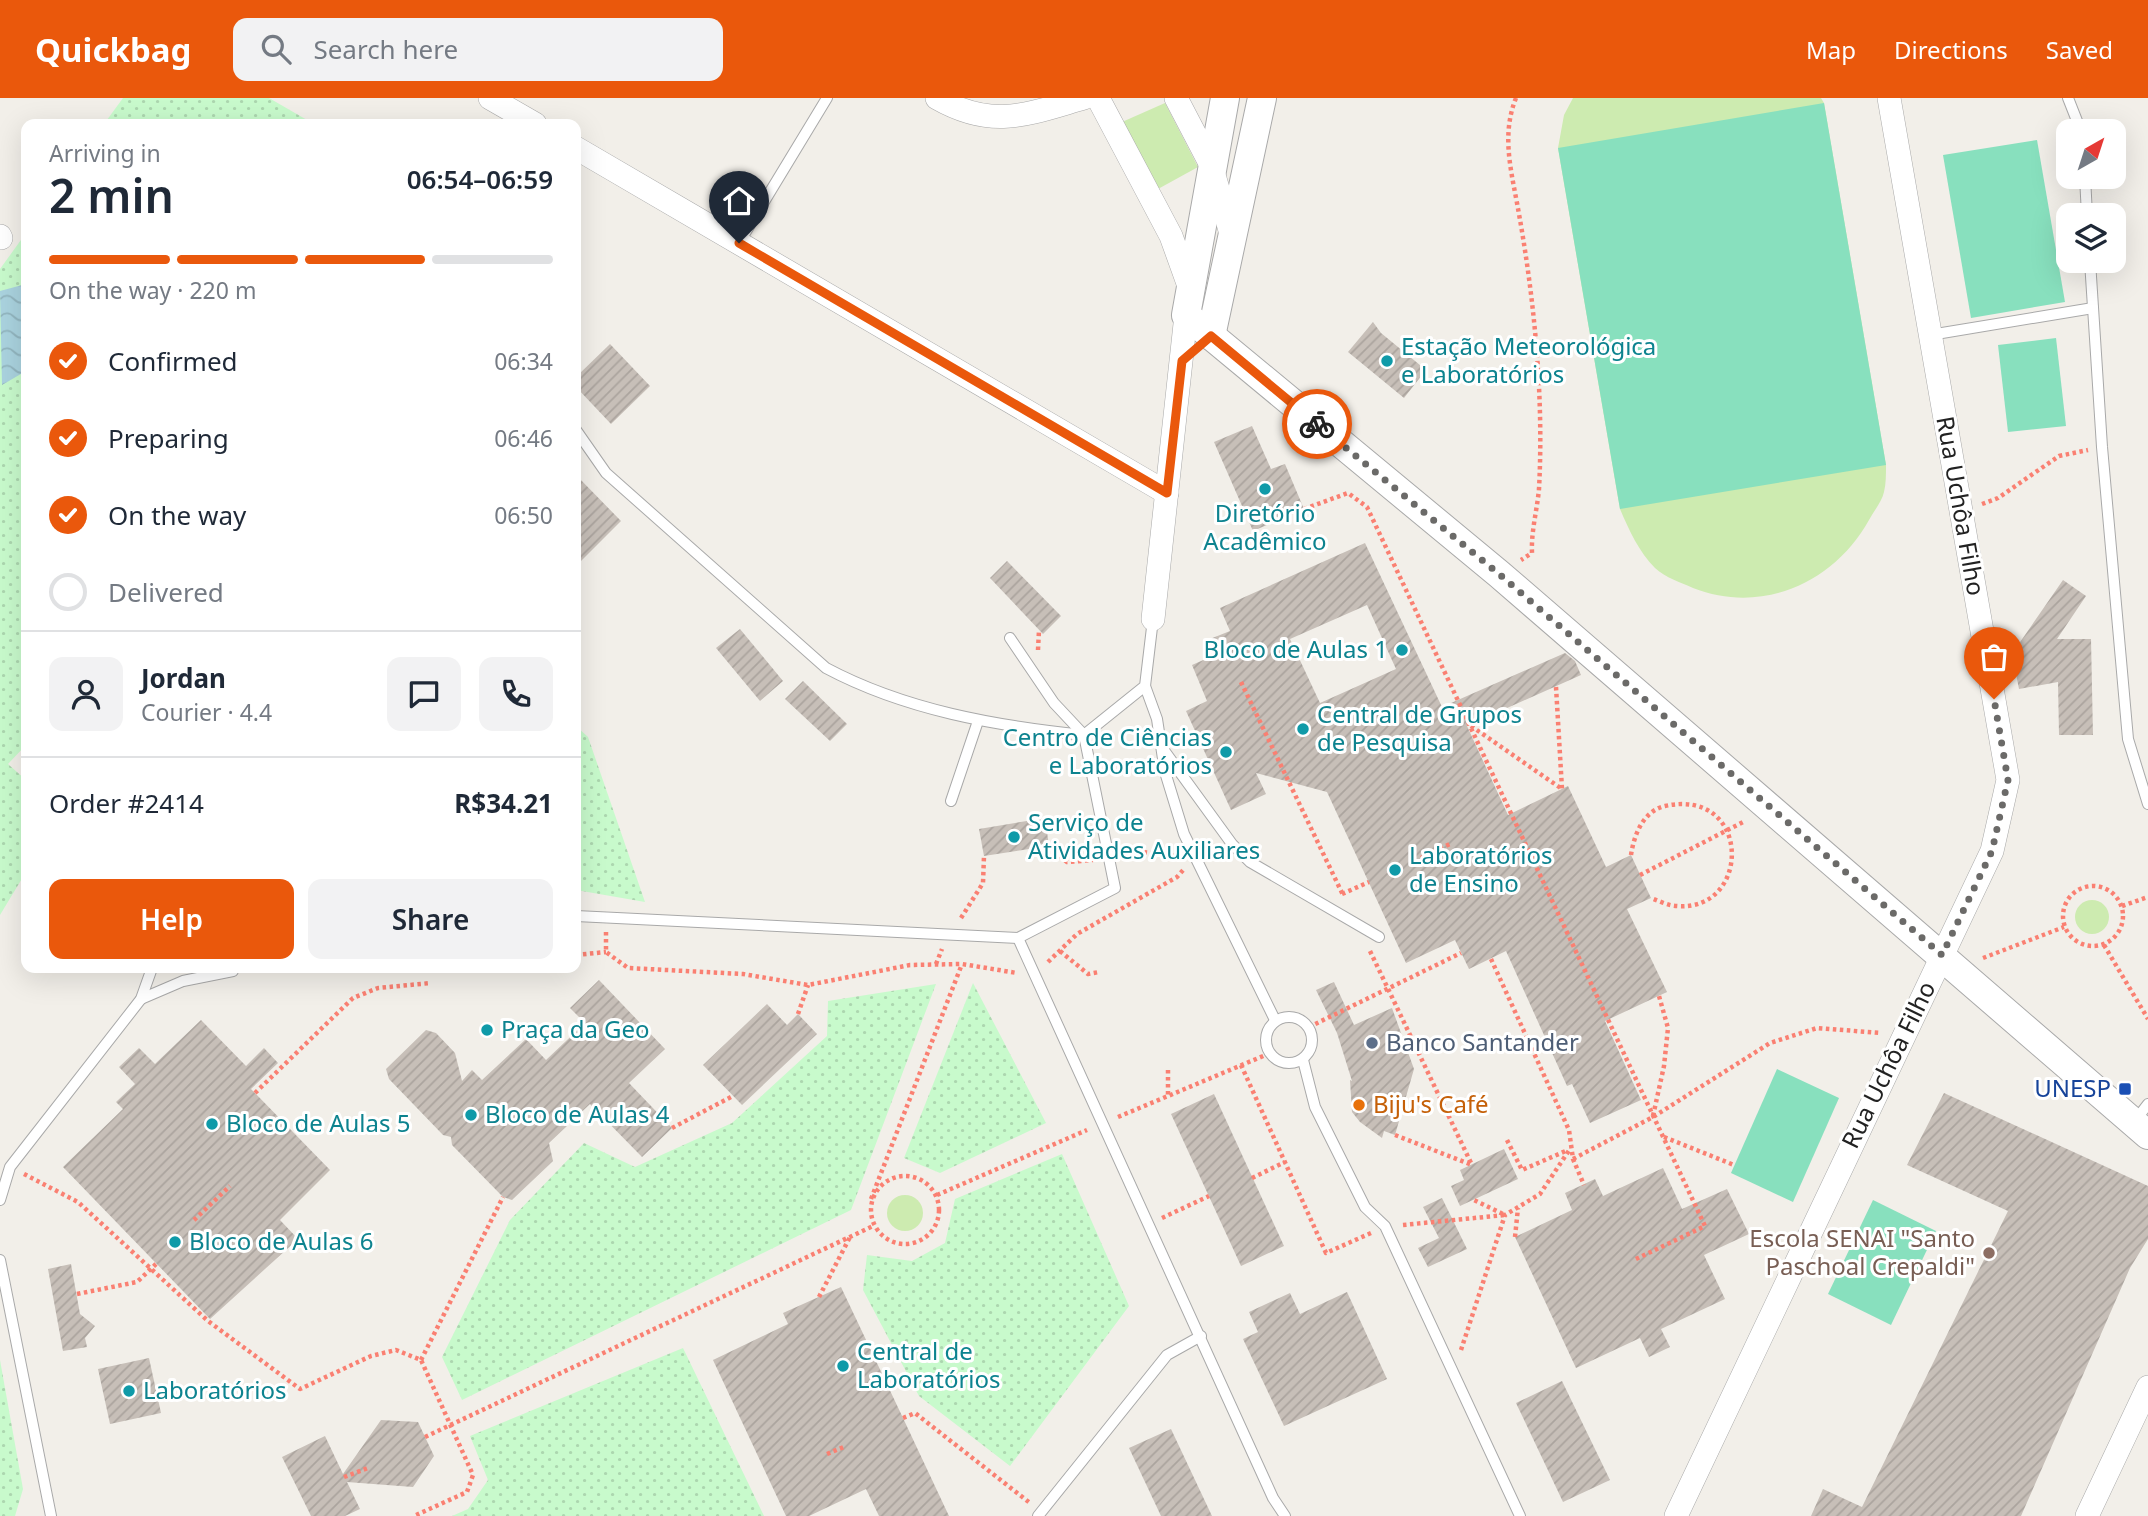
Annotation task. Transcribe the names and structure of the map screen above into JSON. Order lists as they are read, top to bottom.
{
  "streets": {
    "street": ["Rua Uchôa Filho"]
  },
  "places": {
    "other": [
      "Estação Meteorológica e Laboratórios",
      "Diretório Acadêmico",
      "Bloco de Aulas 1",
      "Central de Grupos de Pesquisa",
      "Centro de Ciências e Laboratórios",
      "Serviço de Atividades Auxiliares",
      "Laboratórios de Ensino",
      "Praça da Geo",
      "Banco Santander",
      "Biju's Café",
      "Bloco de Aulas 4",
      "Bloco de Aulas 5",
      "Bloco de Aulas 6",
      "Escola SENAI \"Santo Paschoal Crepaldi\"",
      "Central de Laboratórios",
      "Laboratórios"
    ],
    "transit": ["UNESP"]
  },
  "north": "top right",
  "page": {
    "header": "Quickbag",
    "search": "Search here",
    "nav": ["Map", "Directions", "Saved"],
    "heading": ["2 min", "Arriving in", "06:54–06:59"],
    "panel": [
      "Jordan",
      "Courier · 4.4",
      "Order #2414",
      "R$34.21"
    ],
    "bar": "On the way · 220 m",
    "list": [
      ["Confirmed", "06:34"],
      ["Preparing", "06:46"],
      ["On the way", "06:50"],
      "Delivered"
    ],
    "buttons": ["Help", "Share"]
  }
}
